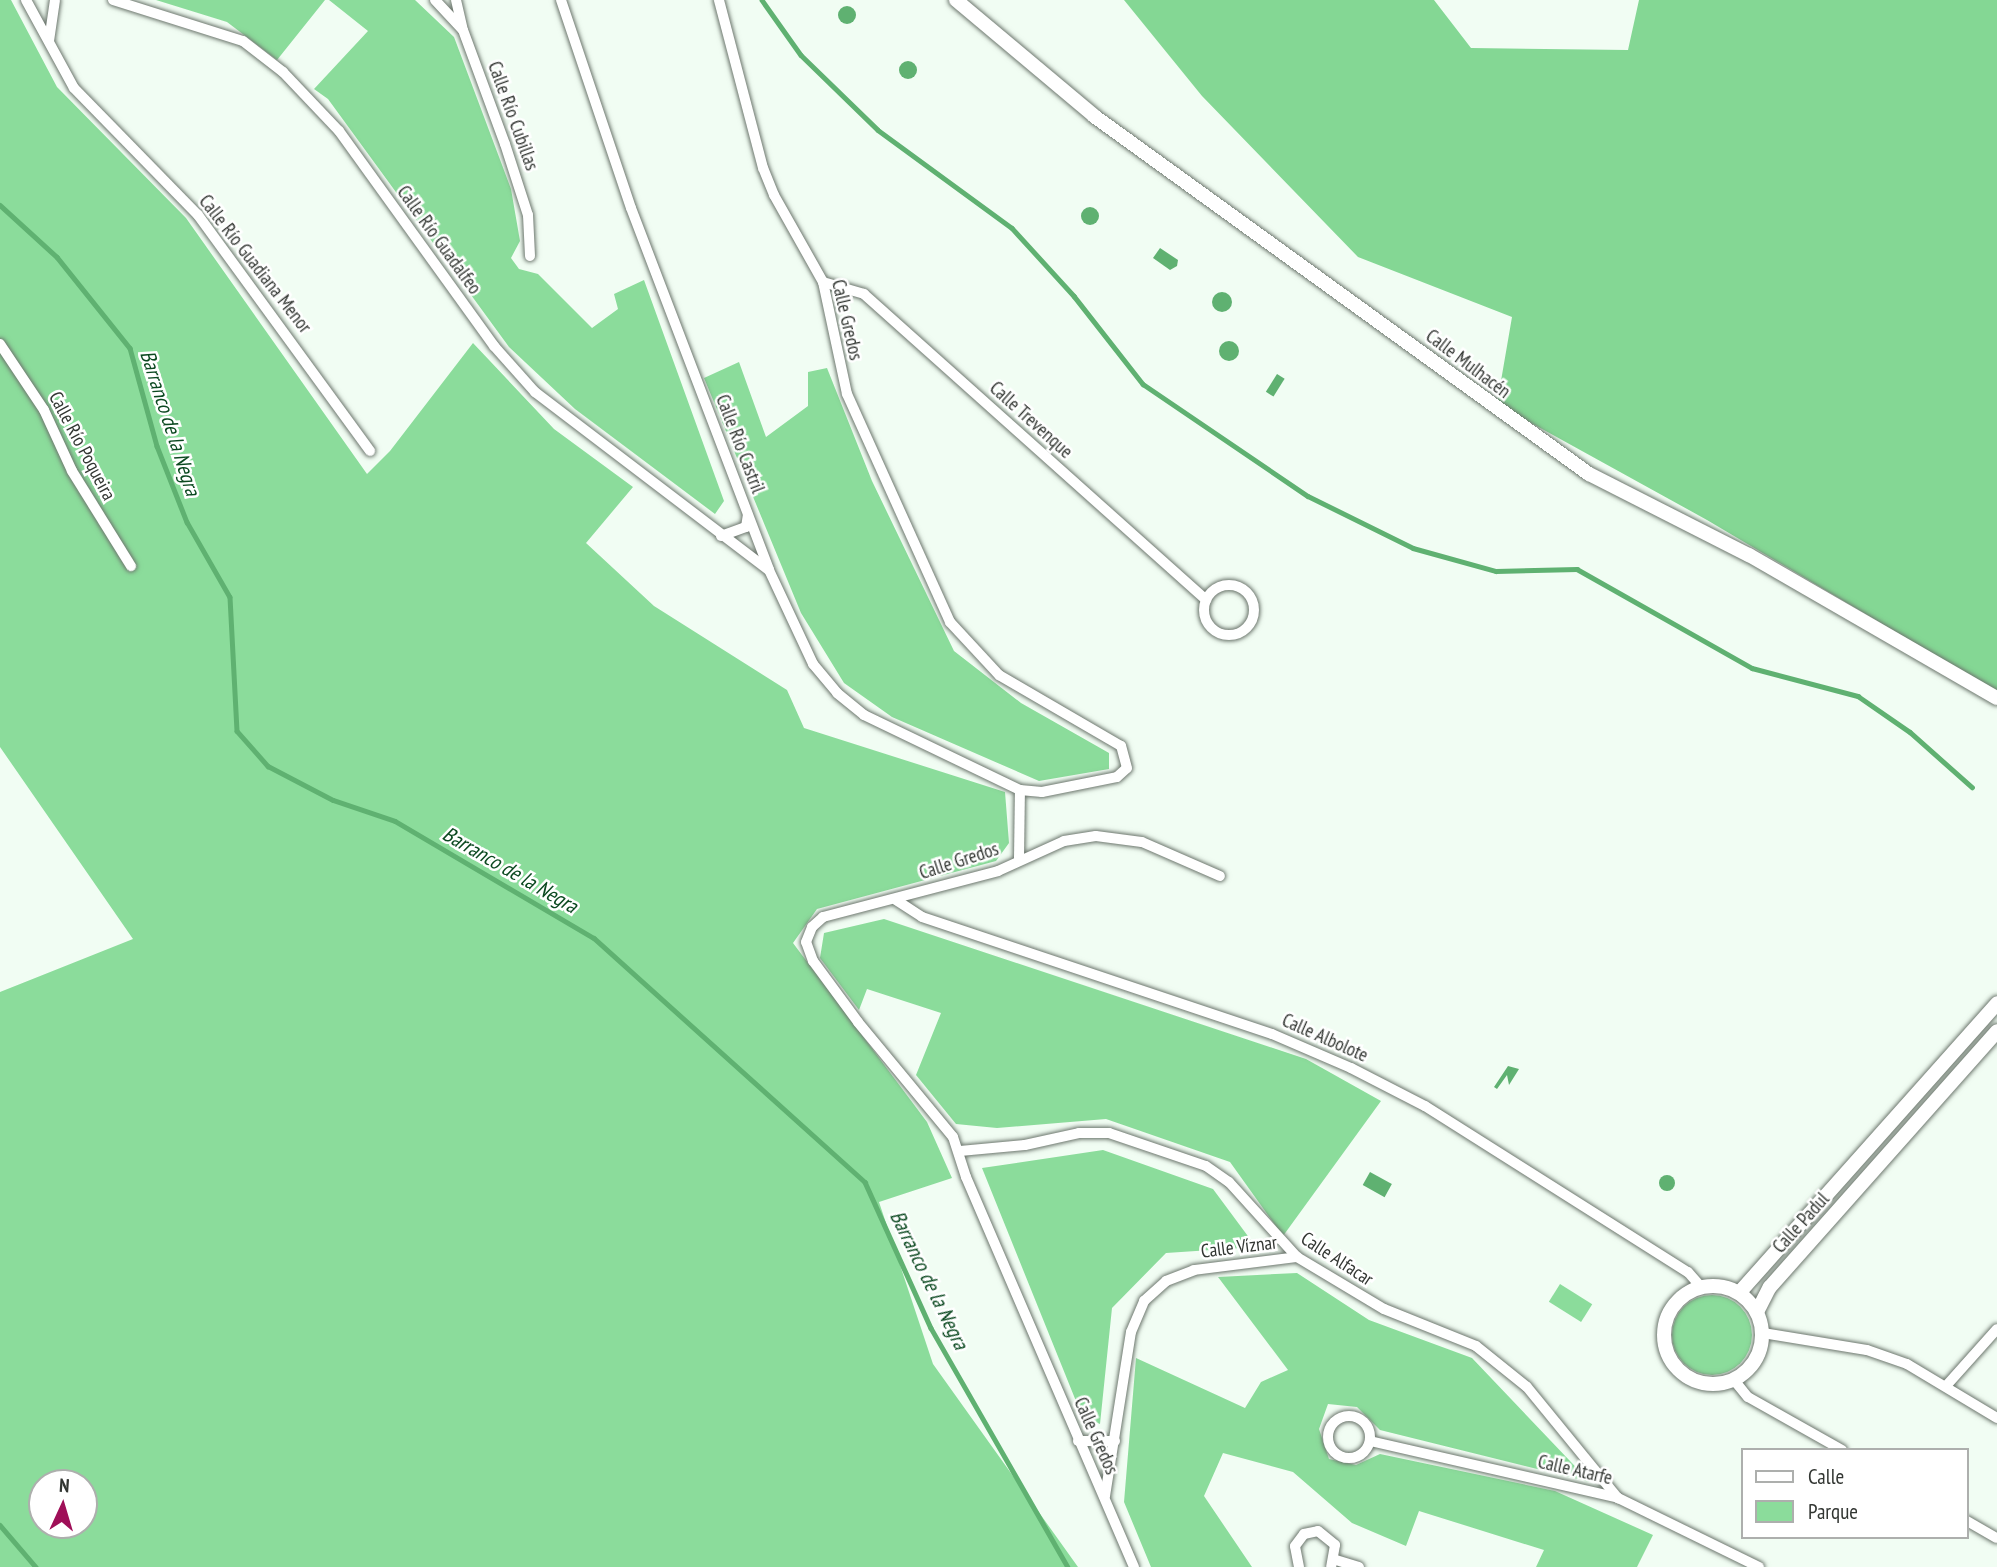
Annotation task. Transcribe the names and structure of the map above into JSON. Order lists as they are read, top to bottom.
{
  "streets": {
    "street": [
      "Calle Río Cubillas",
      "Calle Río Guadalfeo",
      "Calle Río Guadiana Menor",
      "Calle Gredos",
      "Calle Mulhacén",
      "Calle Trevenque",
      "Calle Río Castril",
      "Calle Río Poqueira",
      "Calle Albolote",
      "Calle Padul",
      "Calle Víznar",
      "Calle Alfacar",
      "Calle Atarfe"
    ]
  },
  "crossings": [
    ["Calle Río Guadalfeo", "Calle Río Castril"],
    ["Calle Gredos", "Calle Trevenque"],
    ["Calle Gredos", "Calle Río Castril"],
    ["Calle Gredos", "Calle Albolote"],
    ["Calle Gredos", "Calle Víznar"],
    ["Calle Gredos", "Calle Alfacar"],
    ["Calle Albolote", "Calle Padul"],
    ["Calle Víznar", "Calle Alfacar"],
    ["Calle Alfacar", "Calle Atarfe"]
  ],
  "water": ["Barranco de la Negra"],
  "legend": ["Calle", "Parque"],
  "north": "top"
}
